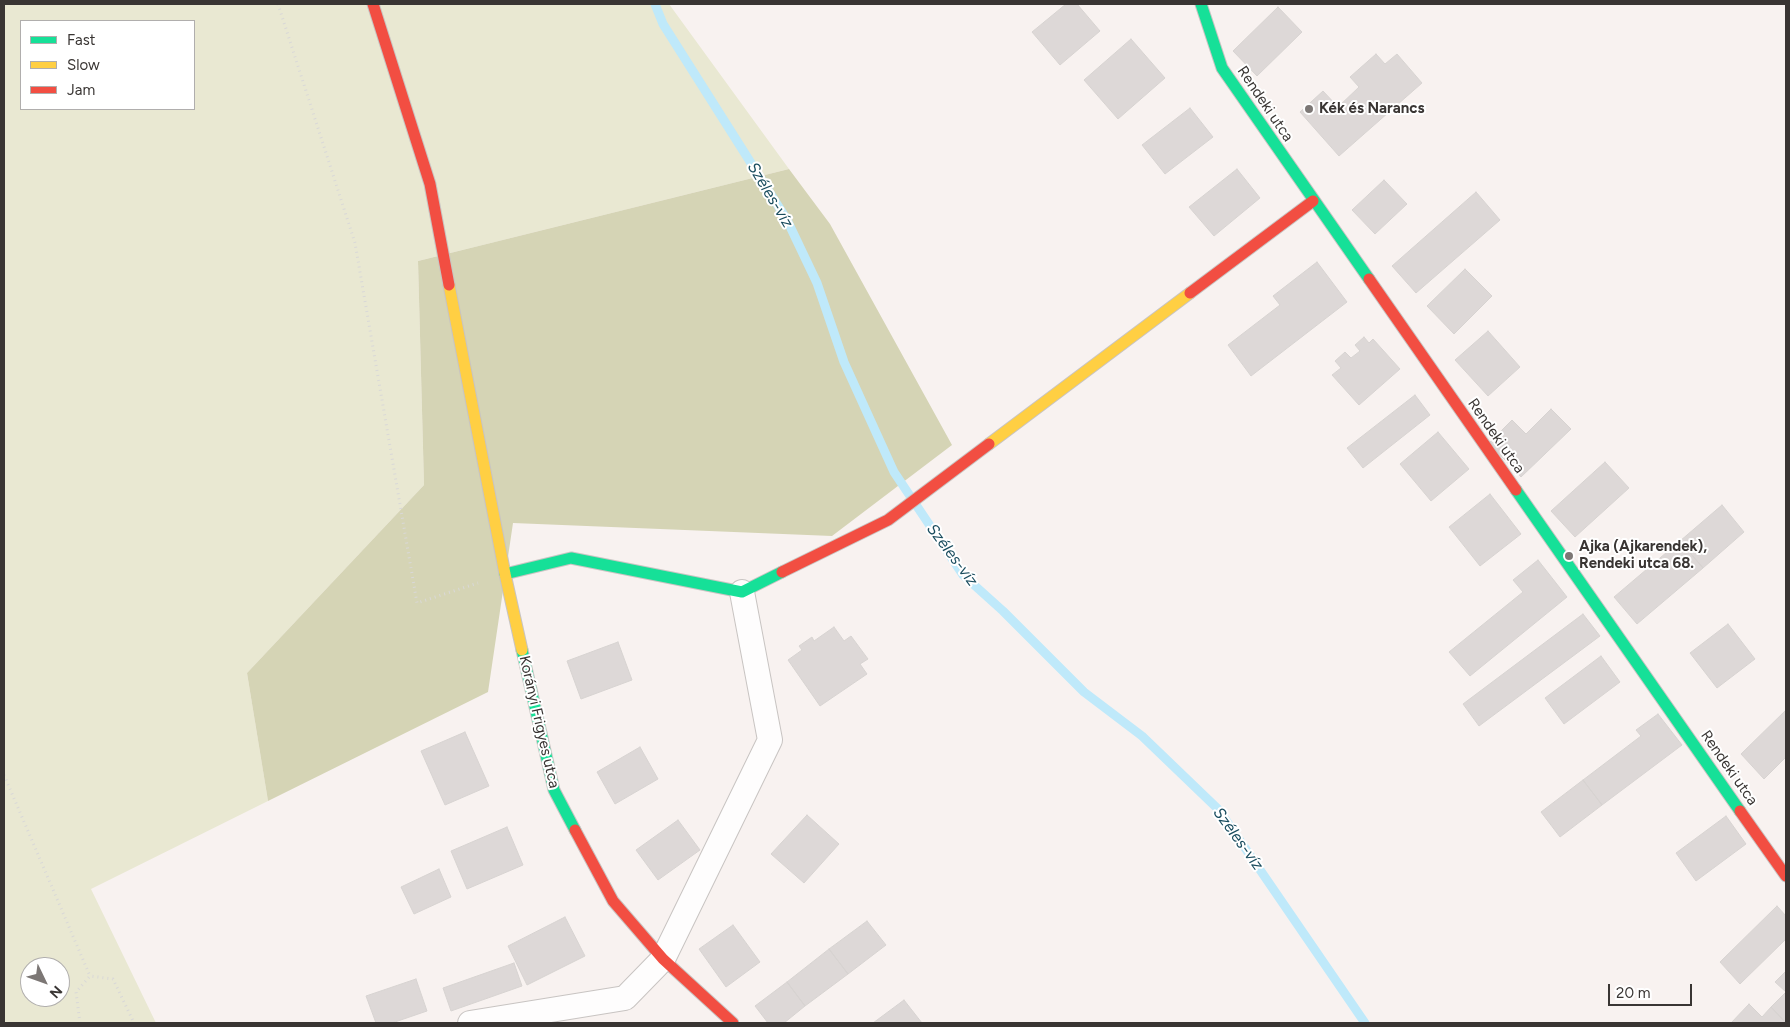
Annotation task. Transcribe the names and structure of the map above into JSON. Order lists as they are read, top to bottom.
{
  "streets": {
    "street": ["Rendeki utca", "Korányi Frigyes utca"]
  },
  "water": ["Széles-víz"],
  "places": ["Kék és Narancs", "Ajka (Ajkarendek), Rendeki utca 68."],
  "legend": ["Fast", "Slow", "Jam"],
  "scale_bar": "20 m",
  "north": "bottom right"
}
